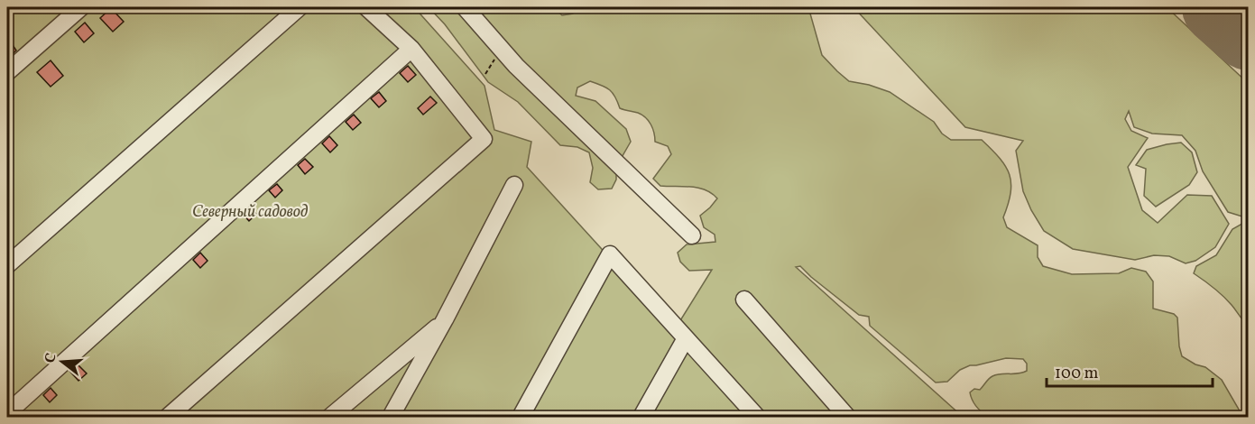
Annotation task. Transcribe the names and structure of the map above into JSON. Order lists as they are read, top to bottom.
{
  "parks": ["Северный садовод"],
  "scale_bar": "100 m",
  "north": "left"
}
